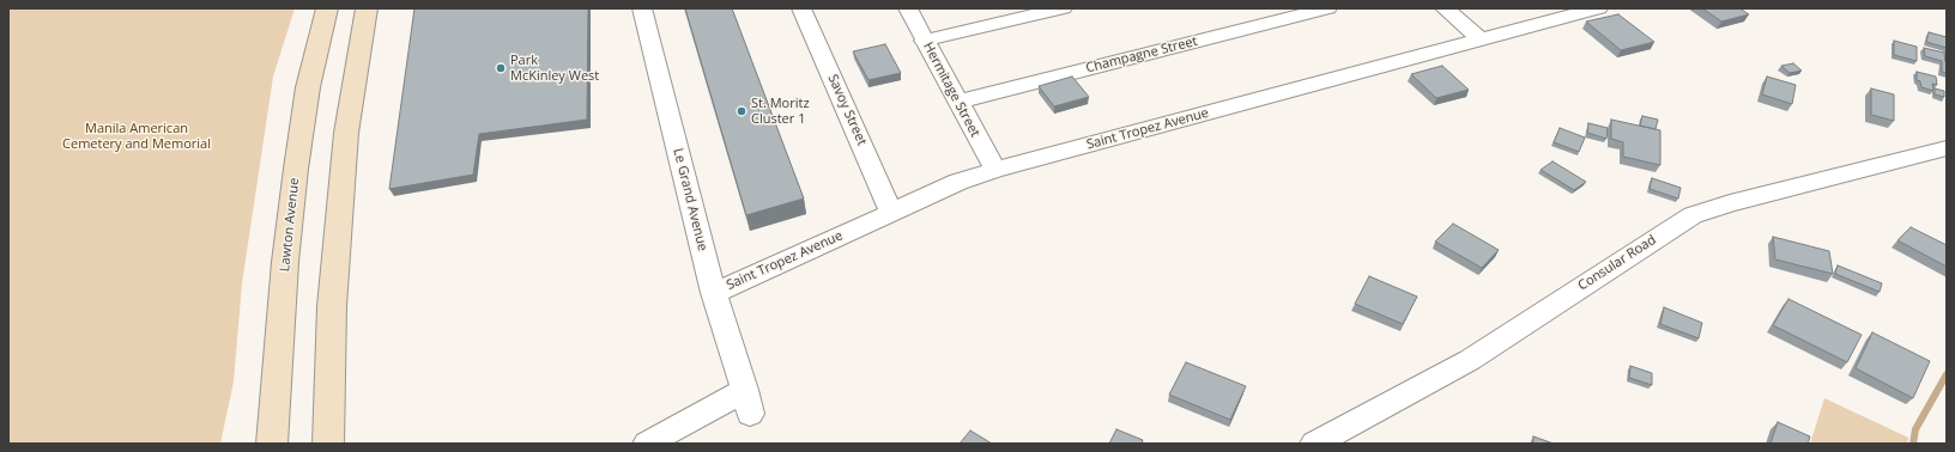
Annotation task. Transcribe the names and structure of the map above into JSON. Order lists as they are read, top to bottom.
{
  "streets": {
    "main road": ["Lawton Avenue"],
    "street": [
      "Champagne Street",
      "Hermitage Street",
      "Savoy Street",
      "Saint Tropez Avenue",
      "Le Grand Avenue",
      "Consular Road"
    ]
  },
  "crossings": [
    ["Champagne Street", "Hermitage Street"],
    ["Hermitage Street", "Saint Tropez Avenue"],
    ["Savoy Street", "Saint Tropez Avenue"],
    ["Saint Tropez Avenue", "Le Grand Avenue"]
  ],
  "parks": ["Manila American Cemetery and Memorial"],
  "places": ["Park McKinley West", "St. Moritz Cluster 1"]
}
